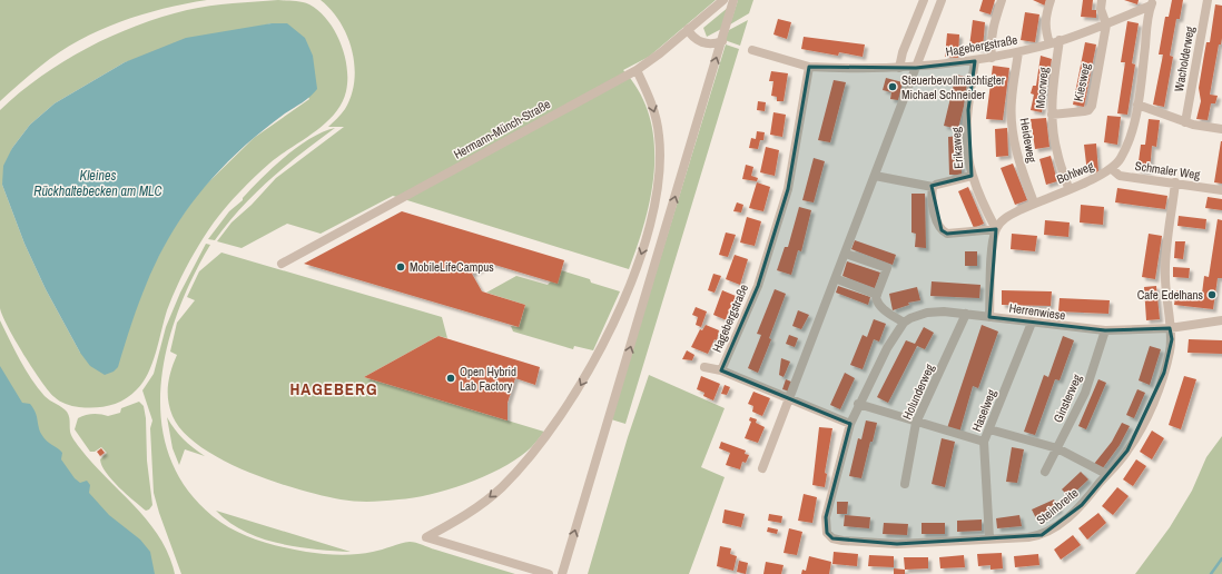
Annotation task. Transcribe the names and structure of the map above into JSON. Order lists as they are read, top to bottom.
{
  "streets": {
    "street": [
      "Hagebergstraße",
      "Wacholderweg",
      "Kiesweg",
      "Moorweg",
      "Hermann-Münch-Straße",
      "Heideweg",
      "Erikaweg",
      "Schmaler Weg",
      "Bohlweg",
      "Herrenwiese",
      "Holunderweg",
      "Ginsterweg",
      "Haselweg",
      "Steinbreite"
    ]
  },
  "crossings": [
    ["Hagebergstraße", "Kiesweg"],
    ["Hagebergstraße", "Moorweg"],
    ["Hagebergstraße", "Heideweg"],
    ["Hagebergstraße", "Erikaweg"],
    ["Hagebergstraße", "Bohlweg"],
    ["Hagebergstraße", "Steinbreite"],
    ["Kiesweg", "Moorweg"],
    ["Moorweg", "Bohlweg"],
    ["Heideweg", "Bohlweg"],
    ["Erikaweg", "Bohlweg"],
    ["Schmaler Weg", "Bohlweg"],
    ["Herrenwiese", "Holunderweg"],
    ["Herrenwiese", "Ginsterweg"],
    ["Herrenwiese", "Haselweg"],
    ["Herrenwiese", "Steinbreite"],
    ["Haselweg", "Steinbreite"]
  ],
  "districts": ["HAGEBERG"],
  "water": ["Kleines Rückhaltebecken am MLC"],
  "places": [
    "Steuerbevollmächtigter Michael Schneider",
    "MobileLifeCampus",
    "Cafe Edelhans",
    "Open Hybrid Lab Factory"
  ]
}
